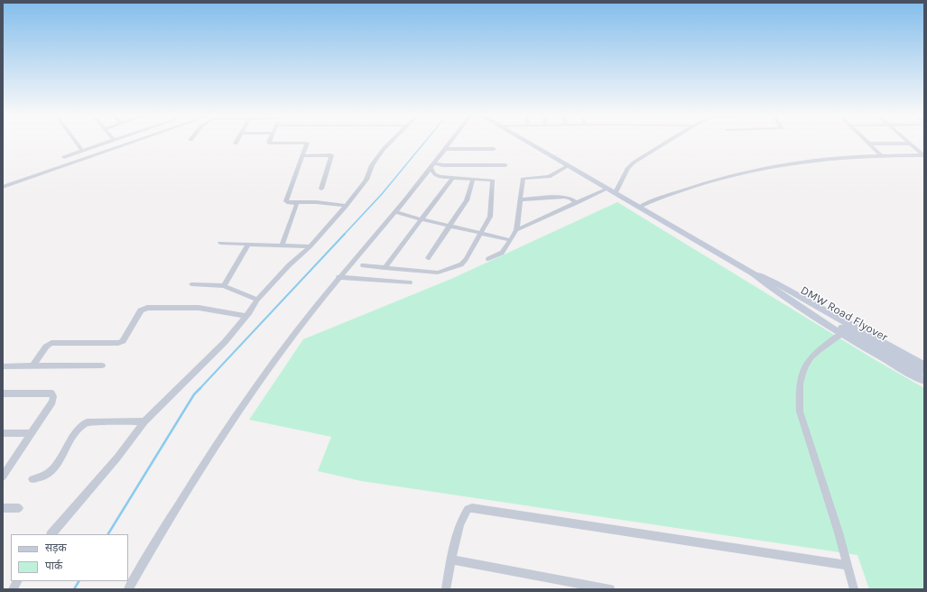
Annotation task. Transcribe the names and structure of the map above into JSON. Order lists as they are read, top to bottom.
{
  "streets": {
    "main road": ["DMW Road Flyover"]
  },
  "legend": ["सड़क", "पार्क"]
}
